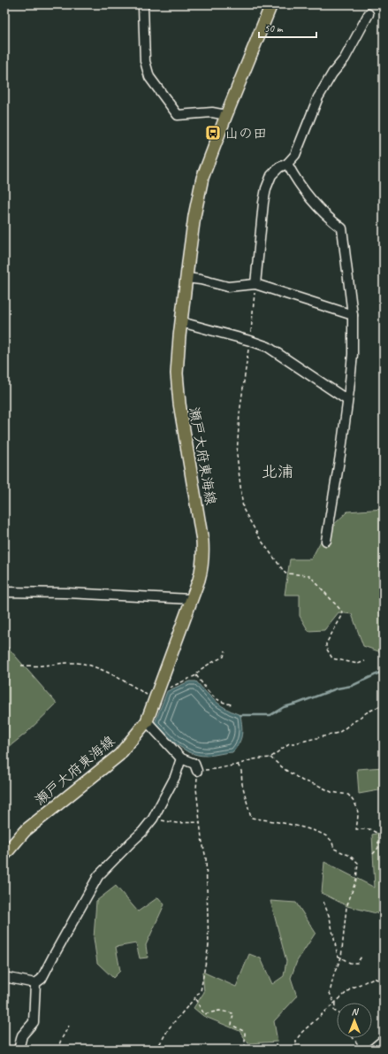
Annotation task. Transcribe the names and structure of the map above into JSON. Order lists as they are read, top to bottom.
{
  "streets": {
    "main road": ["瀬戸大府東海線"]
  },
  "districts": ["北浦"],
  "places": {
    "bus stop": ["山の田"]
  },
  "scale_bar": "50 m",
  "north": "top"
}
